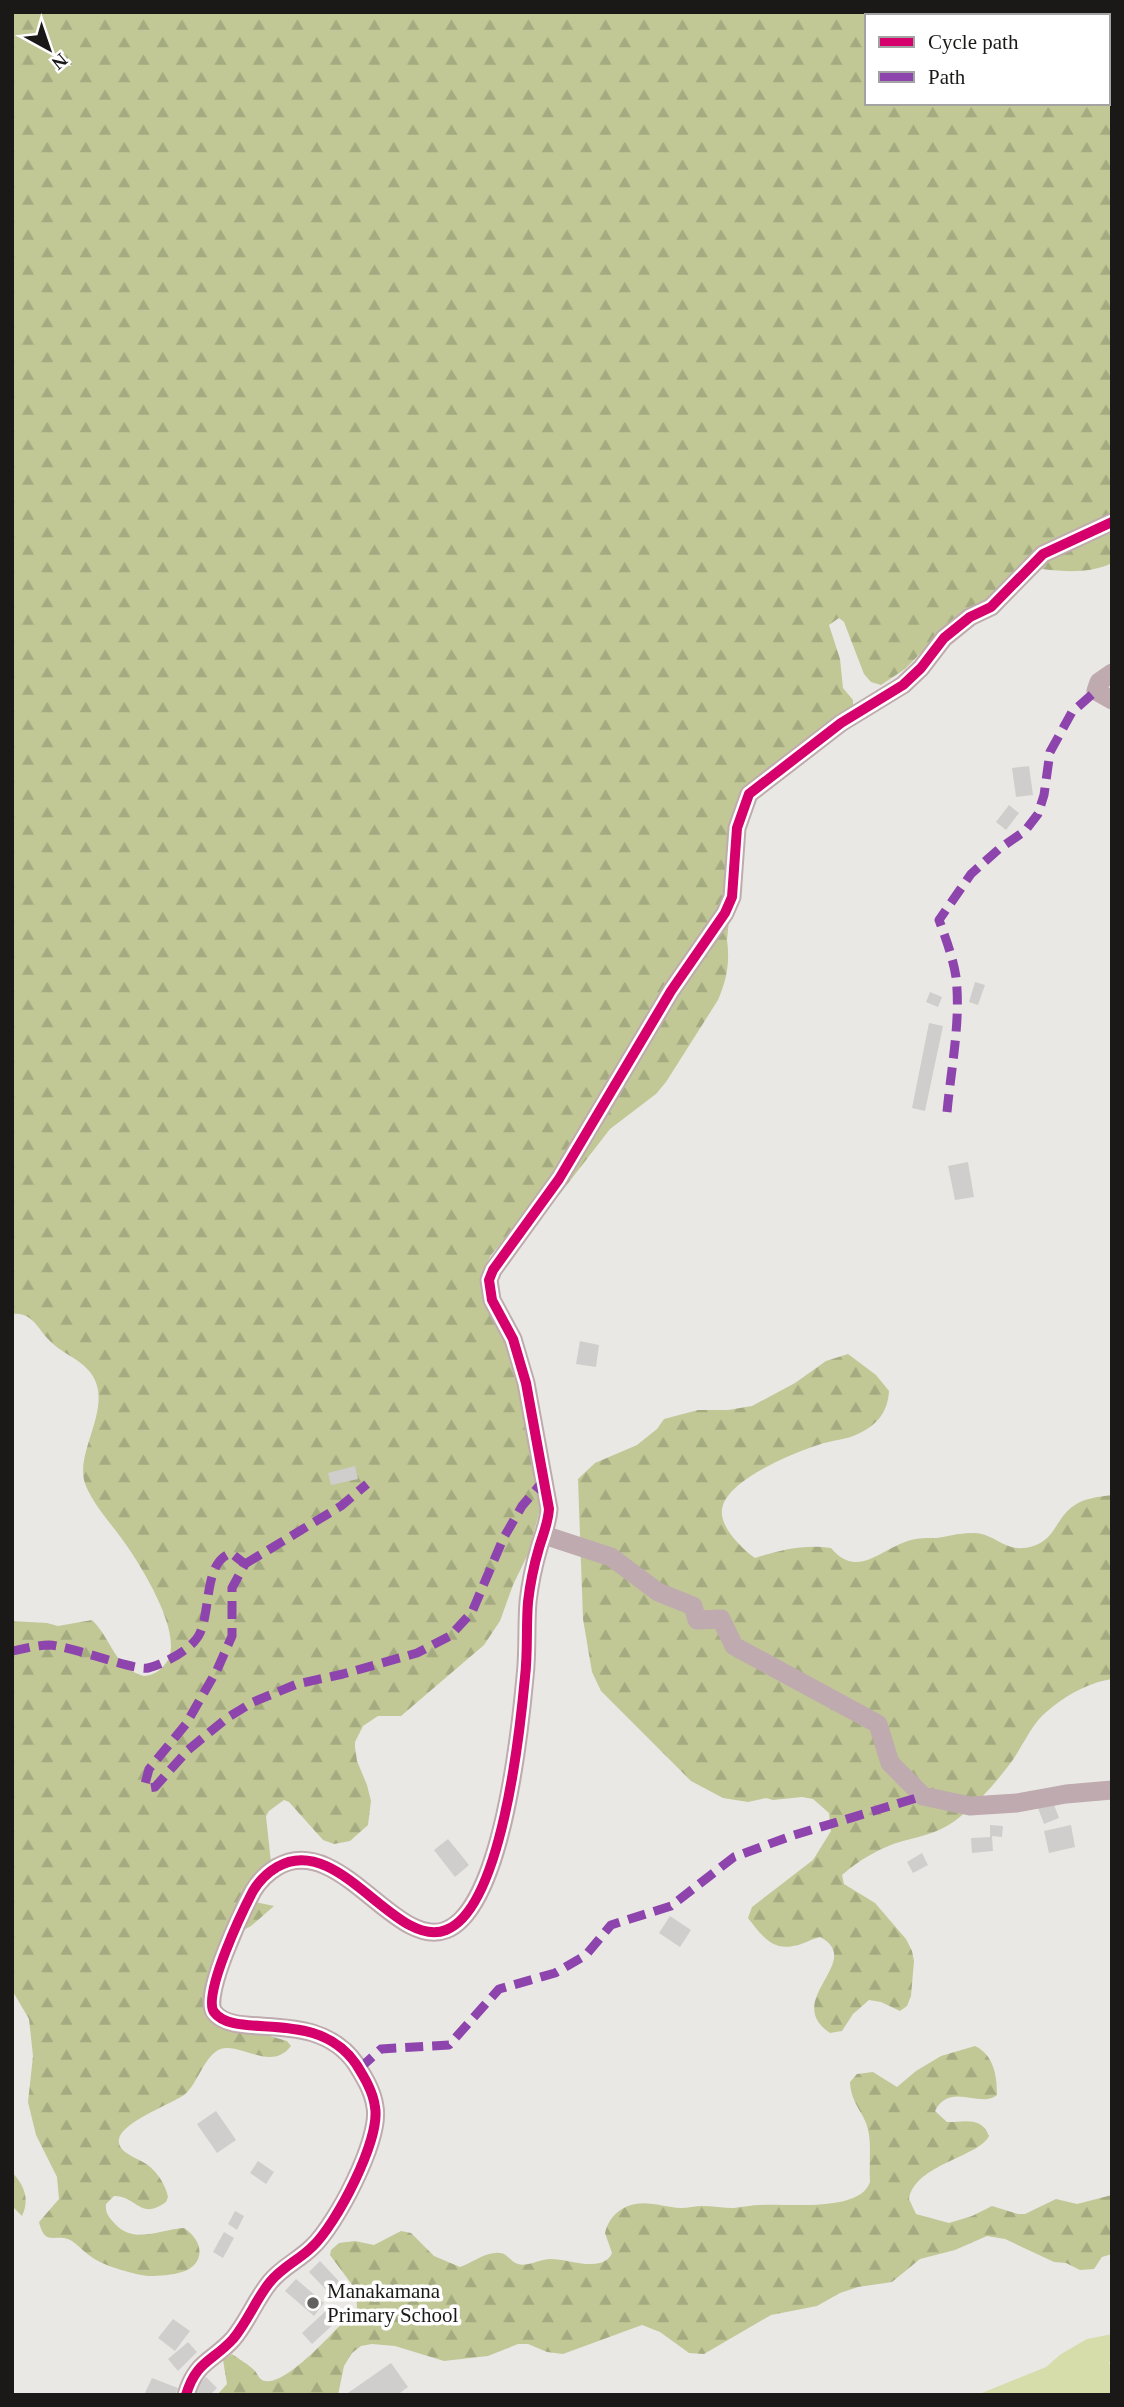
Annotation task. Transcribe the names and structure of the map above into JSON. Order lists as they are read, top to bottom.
{
  "places": ["Manakamana Primary School"],
  "legend": ["Cycle path", "Path"],
  "north": "bottom right"
}
